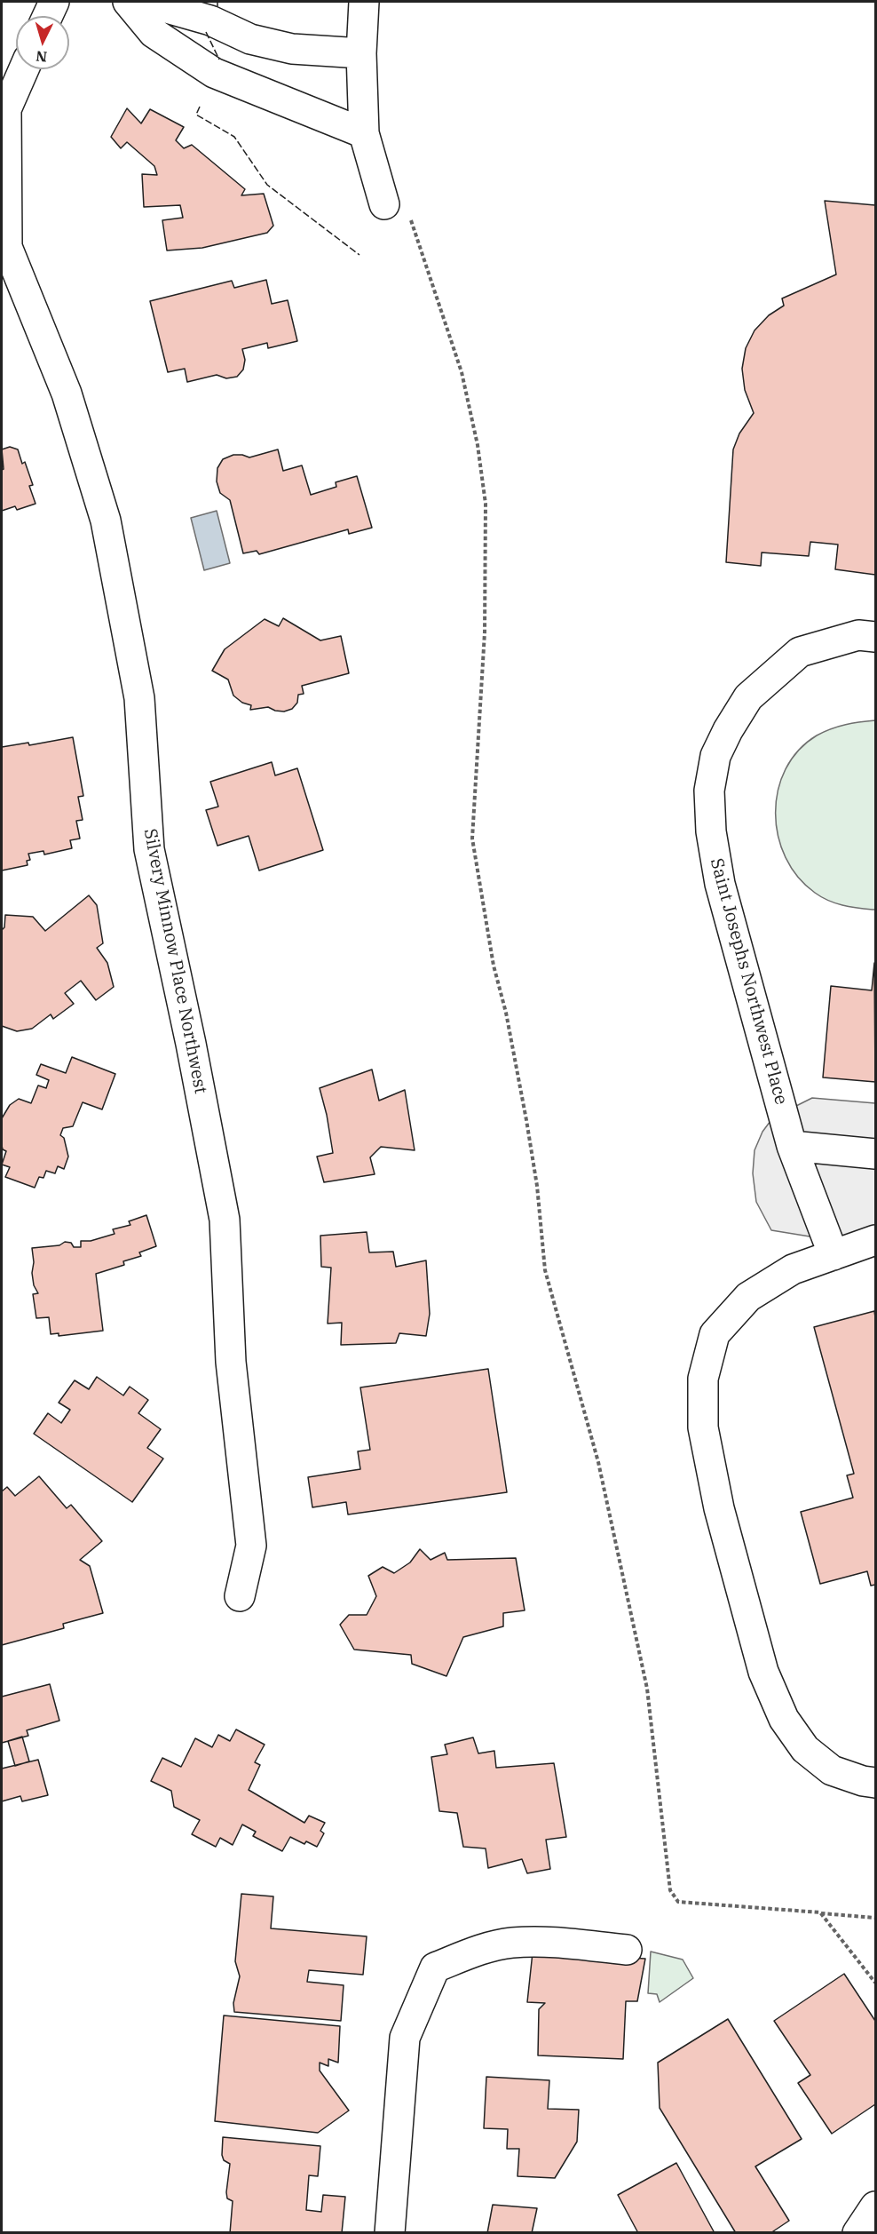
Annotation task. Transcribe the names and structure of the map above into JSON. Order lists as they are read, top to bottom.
{
  "streets": {
    "street": ["Silvery Minnow Place Northwest", "Saint Josephs Northwest Place"]
  },
  "north": "bottom"
}
